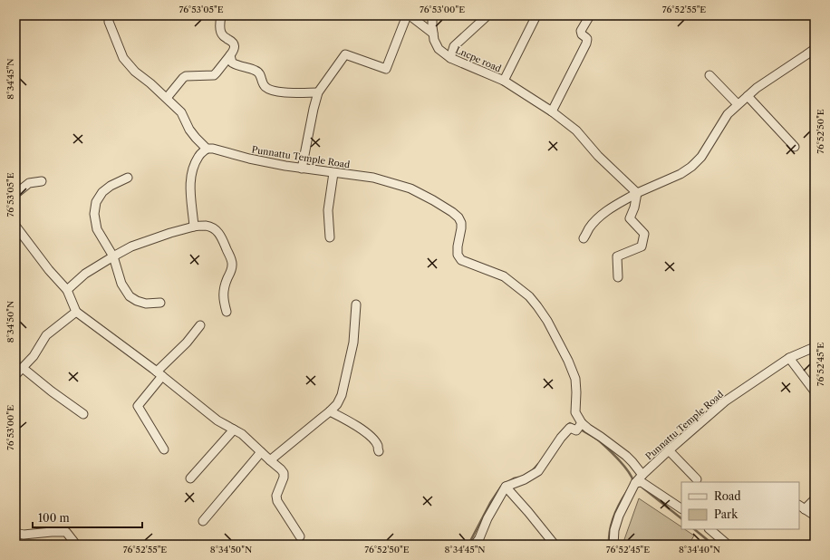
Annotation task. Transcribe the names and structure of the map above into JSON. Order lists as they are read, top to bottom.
{
  "streets": {
    "street": ["Lncpe road", "Punnattu Temple Road"]
  },
  "legend": ["Road", "Park"],
  "scale_bar": "100 m",
  "coordinates": [
    "76°53'05\"E",
    "76°53'00\"E",
    "76°52'55\"E",
    "8°34'45\"N",
    "76°52'50\"E",
    "8°34'50\"N",
    "76°52'45\"E",
    "8°34'40\"N"
  ]
}
